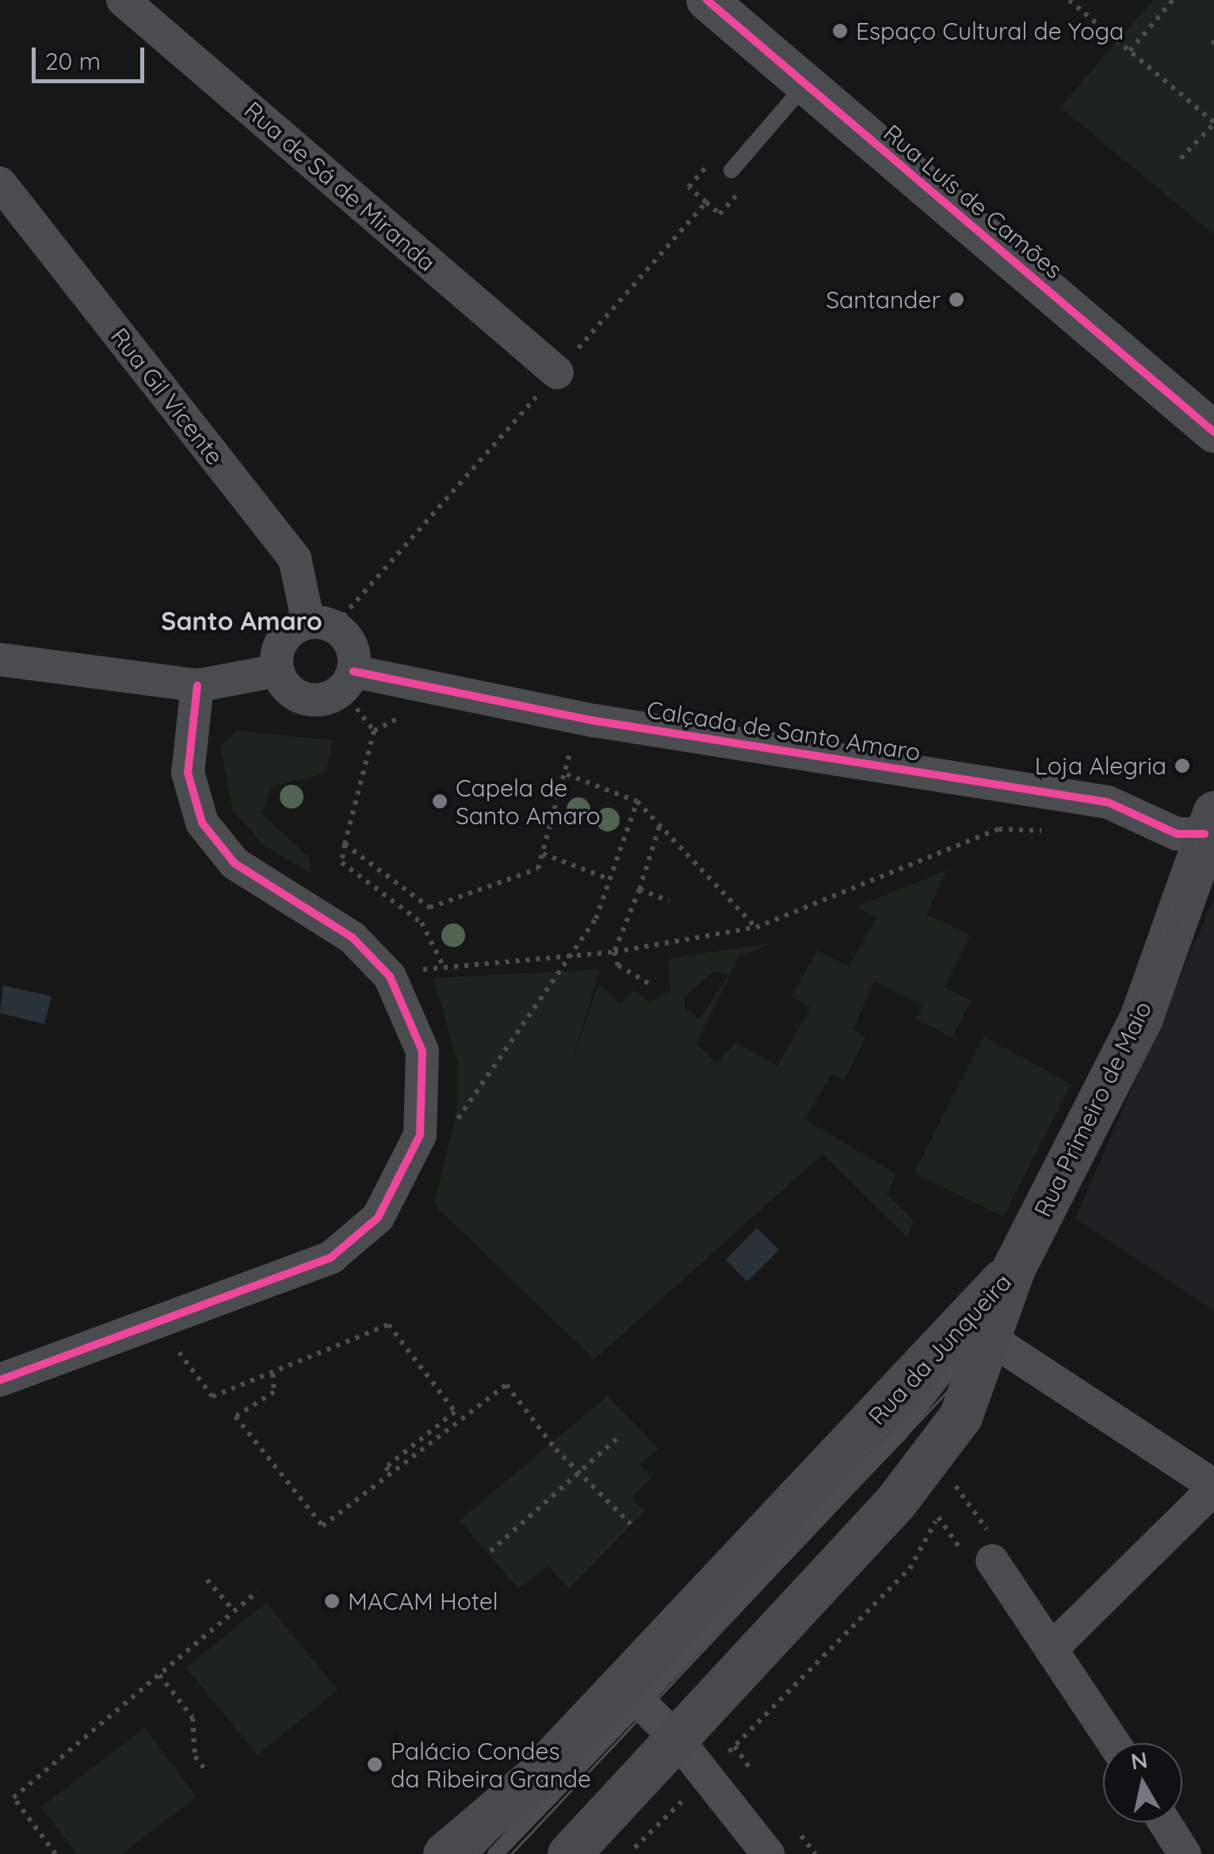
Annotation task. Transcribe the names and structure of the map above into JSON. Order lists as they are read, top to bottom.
{
  "streets": {
    "main road": ["Rua Primeiro de Maio", "Rua da Junqueira"],
    "street": [
      "Rua de Sá de Miranda",
      "Rua Luís de Camões",
      "Rua Gil Vicente",
      "Calçada de Santo Amaro"
    ]
  },
  "crossings": [
    ["Rua Gil Vicente", "Calçada de Santo Amaro"],
    ["Calçada de Santo Amaro", "Rua Primeiro de Maio"],
    ["Rua Primeiro de Maio", "Rua da Junqueira"]
  ],
  "districts": ["Santo Amaro"],
  "places": [
    "Espaço Cultural de Yoga",
    "Santander",
    "Loja Alegria",
    "Capela de Santo Amaro",
    "MACAM Hotel",
    "Palácio Condes da Ribeira Grande"
  ],
  "scale_bar": "20 m",
  "north": "top"
}
